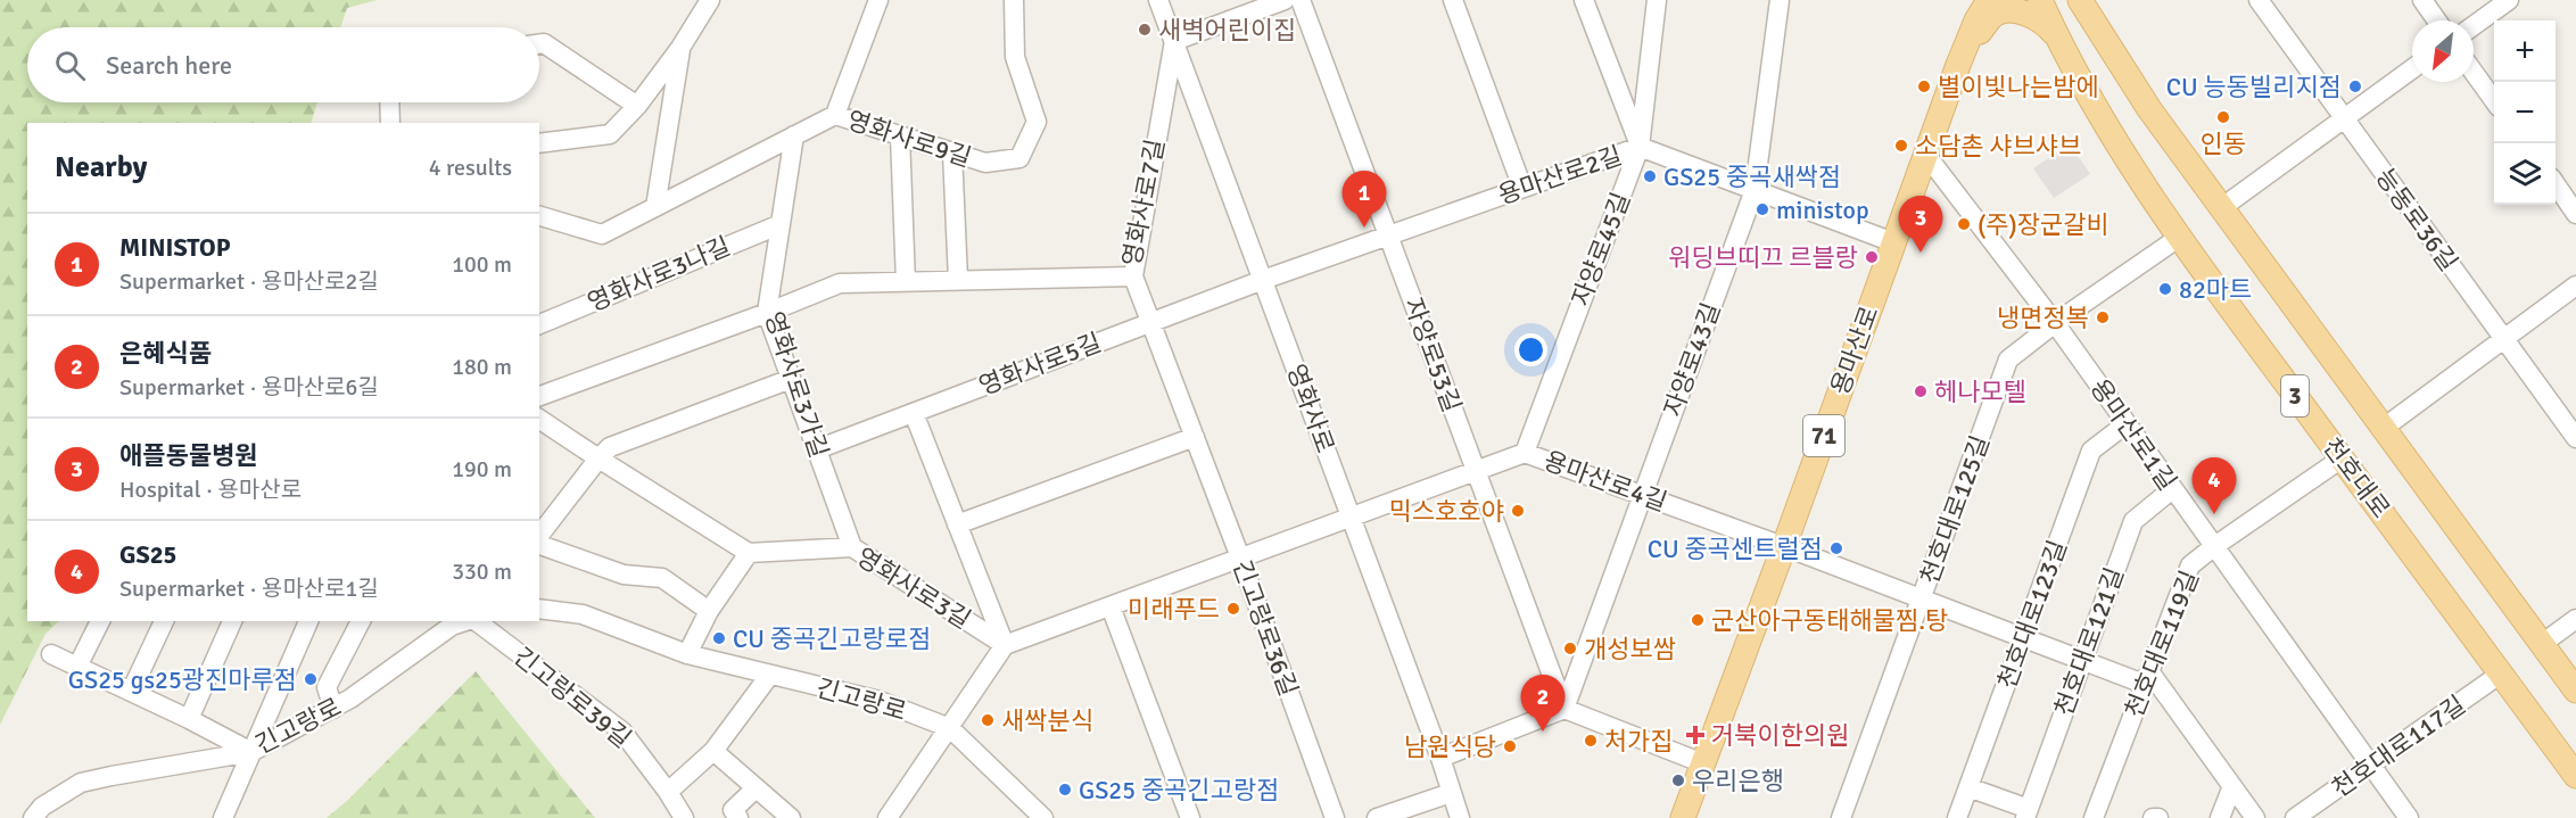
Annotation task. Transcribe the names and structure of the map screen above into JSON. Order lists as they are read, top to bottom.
{
  "streets": {
    "main road": [
      "용마산로",
      "3",
      "71",
      "천호대로"
    ],
    "street": [
      "영화사로9길",
      "용마산로2길",
      "영화사로7길",
      "능동로36길",
      "자양로45길",
      "영화사로3나길",
      "자양로53길",
      "자양로43길",
      "영화사로5길",
      "영화사로3가길",
      "영화사로",
      "용마산로1길",
      "용마산로4길",
      "천호대로125길",
      "영화사로3길",
      "천호대로123길",
      "긴고랑로36길",
      "천호대로121길",
      "천호대로119길",
      "긴고랑로39길",
      "긴고랑로",
      "천호대로117길"
    ]
  },
  "crossings": [
    ["영화사로9길", "영화사로3가길"],
    ["용마산로2길", "자양로45길"],
    ["용마산로2길", "용마산로"],
    ["용마산로2길", "자양로53길"],
    ["용마산로2길", "자양로43길"],
    ["용마산로2길", "영화사로5길"],
    ["용마산로2길", "영화사로"],
    ["영화사로7길", "영화사로3가길"],
    ["영화사로7길", "영화사로"],
    ["영화사로7길", "긴고랑로36길"],
    ["자양로45길", "용마산로4길"],
    ["영화사로3나길", "영화사로3가길"],
    ["용마산로", "용마산로1길"],
    ["용마산로", "용마산로4길"],
    ["자양로53길", "자양로43길"],
    ["자양로53길", "용마산로4길"],
    ["자양로43길", "용마산로4길"],
    ["영화사로5길", "영화사로3가길"],
    ["영화사로5길", "영화사로"],
    ["영화사로5길", "긴고랑로36길"],
    ["영화사로3가길", "영화사로3길"],
    ["영화사로", "용마산로4길"],
    ["용마산로1길", "천호대로125길"],
    ["용마산로1길", "천호대로123길"],
    ["용마산로1길", "천호대로121길"],
    ["용마산로1길", "천호대로119길"],
    ["용마산로1길", "천호대로117길"],
    ["천호대로", "천호대로125길"],
    ["천호대로", "천호대로119길"],
    ["천호대로", "천호대로117길"],
    ["용마산로4길", "천호대로125길"],
    ["용마산로4길", "천호대로123길"],
    ["용마산로4길", "천호대로121길"],
    ["용마산로4길", "천호대로119길"],
    ["천호대로123길", "천호대로121길"]
  ],
  "places": {
    "other": [
      "새벽어린이집",
      "별이빛나는밤에",
      "CU 능동빌리지점",
      "인동",
      "소담촌 샤브샤브",
      "GS25 중곡새싹점",
      "ministop",
      "(주)장군갈비",
      "워딩브띠끄 르블랑",
      "82마트",
      "냉면정복",
      "헤나모텔",
      "믹스호호야",
      "CU 중곡센트럴점",
      "미래푸드",
      "군산아구동태해물찜.탕",
      "CU 중곡긴고랑로점",
      "개성보쌈",
      "GS25 gs25광진마루점",
      "새싹분식",
      "처가집",
      "남원식당",
      "우리은행",
      "GS25 중곡긴고랑점"
    ],
    "health": ["거북이한의원"]
  },
  "north": "bottom left",
  "page": {
    "map_buttons": ["+", "−"],
    "search": "Search here",
    "heading": ["Nearby", "4 results"],
    "pins": [
      "1",
      "3",
      "4",
      "2"
    ],
    "list": [
      {
        "mark": "1",
        "name": "MINISTOP",
        "note": "Supermarket · 용마산로2길",
        "value": "100 m"
      },
      {
        "mark": "2",
        "name": "은혜식품",
        "note": "Supermarket · 용마산로6길",
        "value": "180 m"
      },
      {
        "mark": "3",
        "name": "애플동물병원",
        "note": "Hospital · 용마산로",
        "value": "190 m"
      },
      {
        "mark": "4",
        "name": "GS25",
        "note": "Supermarket · 용마산로1길",
        "value": "330 m"
      }
    ]
  }
}
